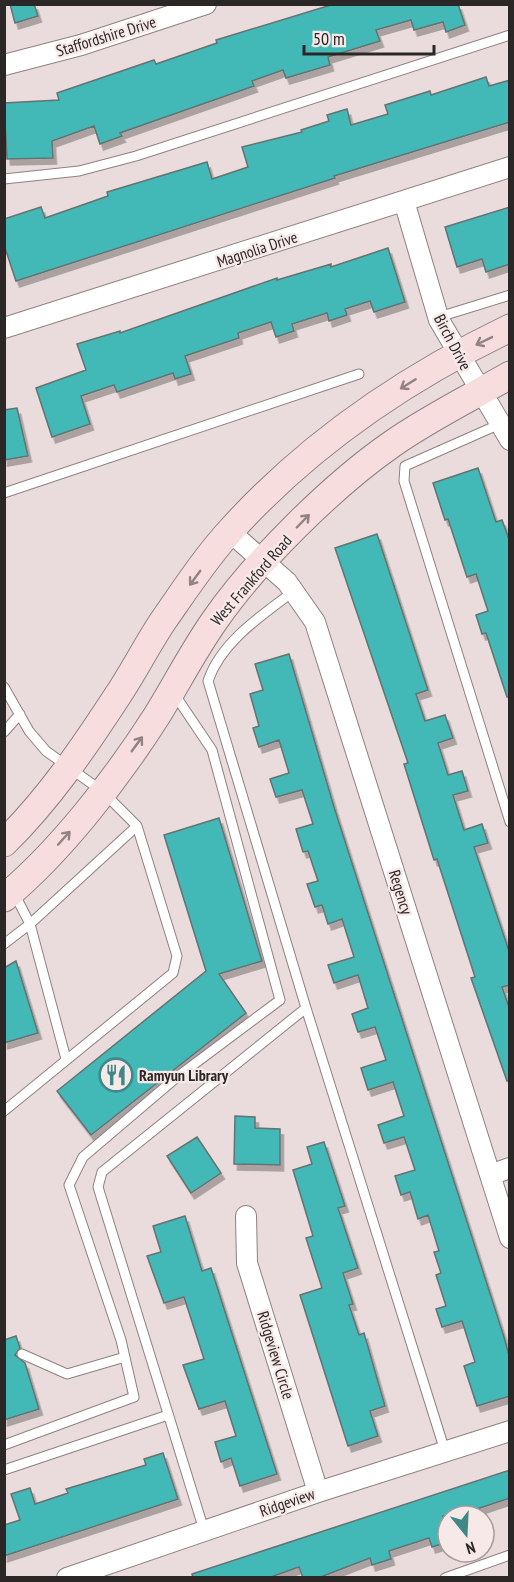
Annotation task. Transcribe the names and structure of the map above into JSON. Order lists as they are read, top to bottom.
{
  "streets": {
    "main road": ["West Frankford Road"],
    "street": [
      "Staffordshire Drive",
      "Magnolia Drive",
      "Birch Drive",
      "Regency",
      "Ridgeview Circle",
      "Ridgeview"
    ]
  },
  "crossings": [
    ["Magnolia Drive", "Birch Drive"],
    ["Birch Drive", "West Frankford Road"],
    ["West Frankford Road", "Regency"],
    ["Ridgeview Circle", "Ridgeview"]
  ],
  "places": {
    "restaurant": ["Ramyun Library"]
  },
  "scale_bar": "50 m",
  "north": "bottom"
}
